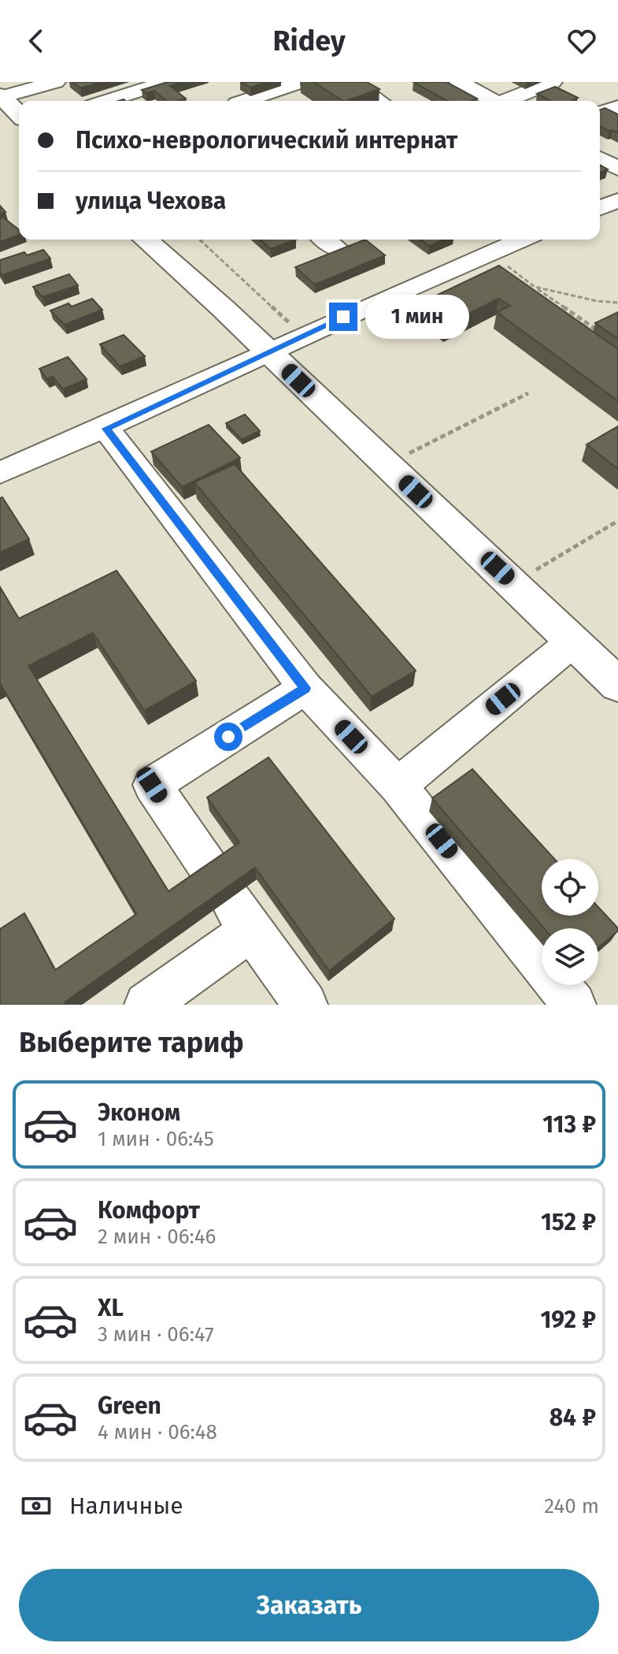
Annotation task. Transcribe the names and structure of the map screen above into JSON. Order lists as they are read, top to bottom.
{
  "page": {
    "header": "Ridey",
    "banner": ["Психо-неврологический интернат", "улица Чехова"],
    "bubble": "1 мин",
    "heading": "Выберите тариф",
    "list": [
      {
        "name": "Эконом",
        "note": "1 мин · 06:45",
        "value": "113 ₽"
      },
      {
        "name": "Комфорт",
        "note": "2 мин · 06:46",
        "value": "152 ₽"
      },
      {
        "name": "XL",
        "note": "3 мин · 06:47",
        "value": "192 ₽"
      },
      {
        "name": "Green",
        "note": "4 мин · 06:48",
        "value": "84 ₽"
      }
    ],
    "pay": ["Наличные", "240 m"],
    "buttons": "Заказать"
  }
}
